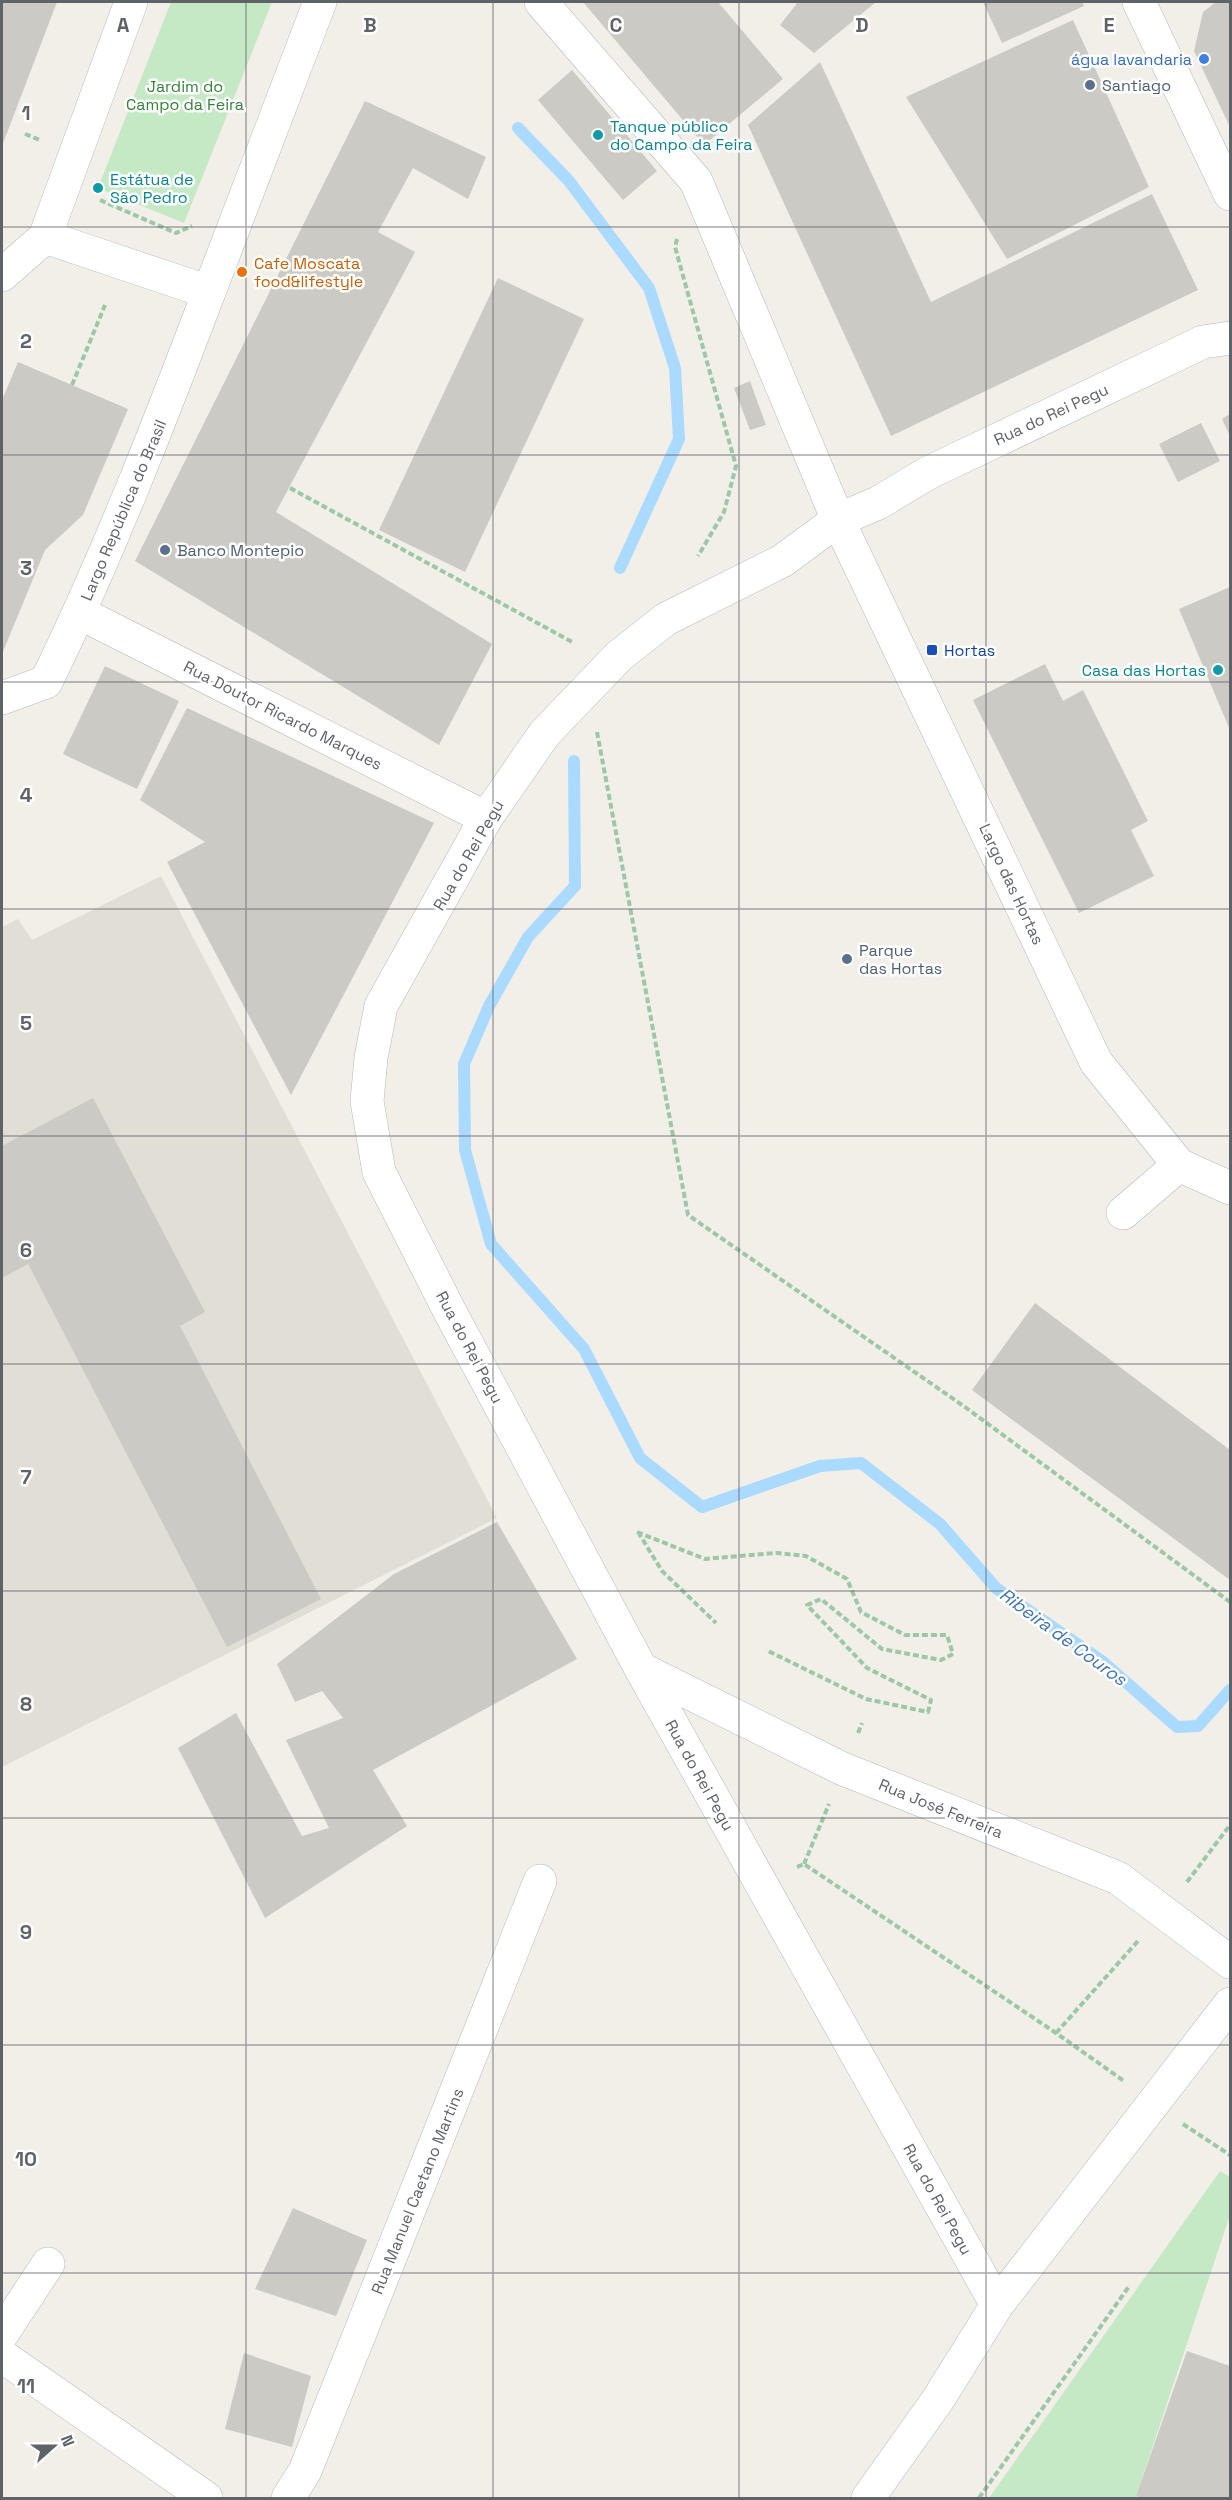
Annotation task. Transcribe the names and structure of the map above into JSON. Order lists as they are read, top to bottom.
{
  "streets": {
    "street": [
      "Rua do Rei Pegu",
      "Largo República do Brasil",
      "Rua Doutor Ricardo Marques",
      "Largo das Hortas",
      "Rua José Ferreira",
      "Rua Manuel Caetano Martins"
    ]
  },
  "crossings": [
    ["Rua do Rei Pegu", "Rua Doutor Ricardo Marques"],
    ["Rua do Rei Pegu", "Largo das Hortas"],
    ["Rua do Rei Pegu", "Rua José Ferreira"],
    ["Largo República do Brasil", "Rua Doutor Ricardo Marques"]
  ],
  "water": ["Ribeira de Couros"],
  "parks": ["Jardim do Campo da Feira"],
  "places": {
    "other": [
      "água lavandaria",
      "Santiago",
      "Tanque público do Campo da Feira",
      "Estátua de São Pedro",
      "Cafe Moscata food&lifestyle",
      "Banco Montepio",
      "Casa das Hortas",
      "Parque das Hortas"
    ],
    "transit": ["Hortas"]
  },
  "north": "right",
  "grid": {
    "columns": [
      "A",
      "B",
      "C",
      "D",
      "E"
    ],
    "rows": [
      "1",
      "2",
      "3",
      "4",
      "5",
      "6",
      "7",
      "8",
      "9",
      "10",
      "11"
    ]
  }
}
